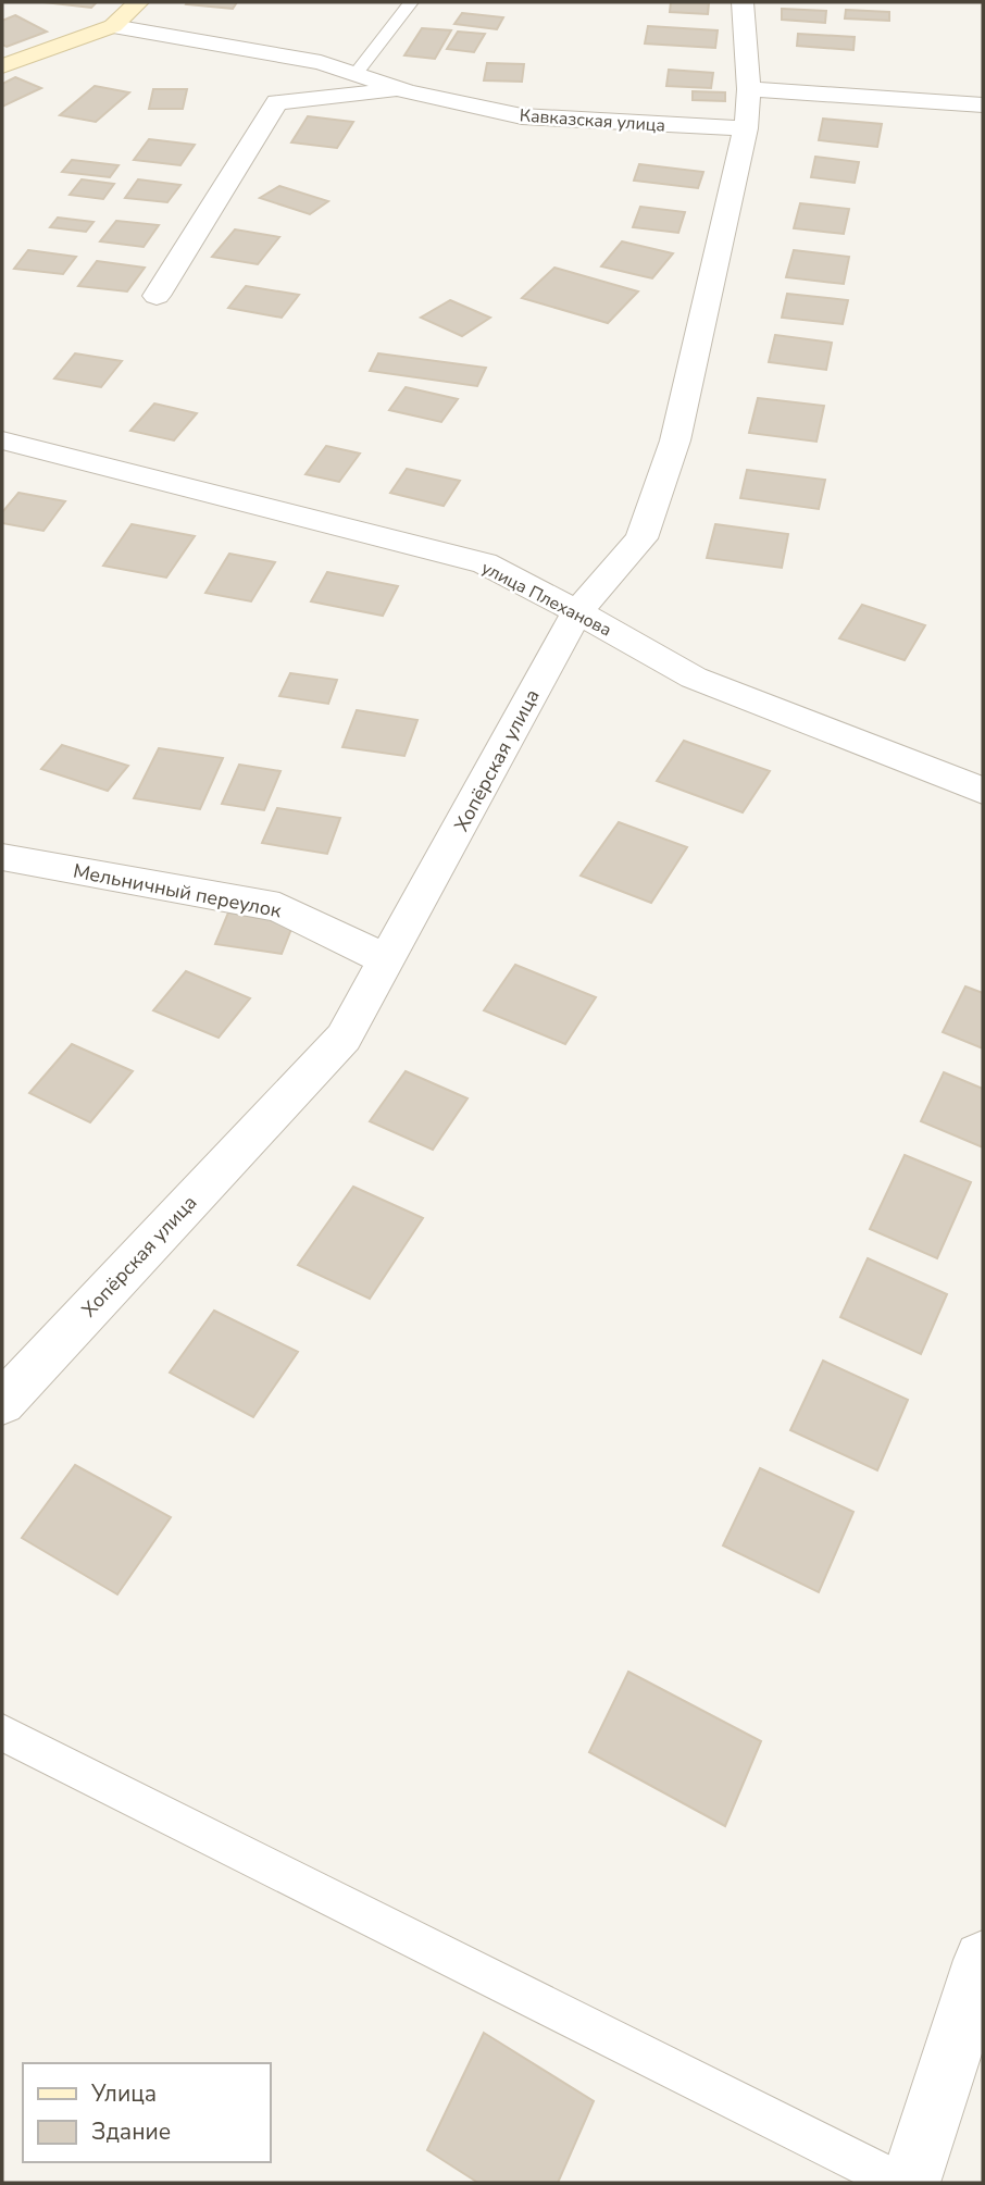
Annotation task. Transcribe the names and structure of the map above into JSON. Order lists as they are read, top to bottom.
{
  "streets": {
    "street": [
      "Кавказская улица",
      "улица Плеханова",
      "Хопёрская улица",
      "Мельничный переулок"
    ]
  },
  "crossings": [
    ["Кавказская улица", "Хопёрская улица"],
    ["улица Плеханова", "Хопёрская улица"],
    ["Хопёрская улица", "Мельничный переулок"]
  ],
  "legend": ["Улица", "Здание"]
}
